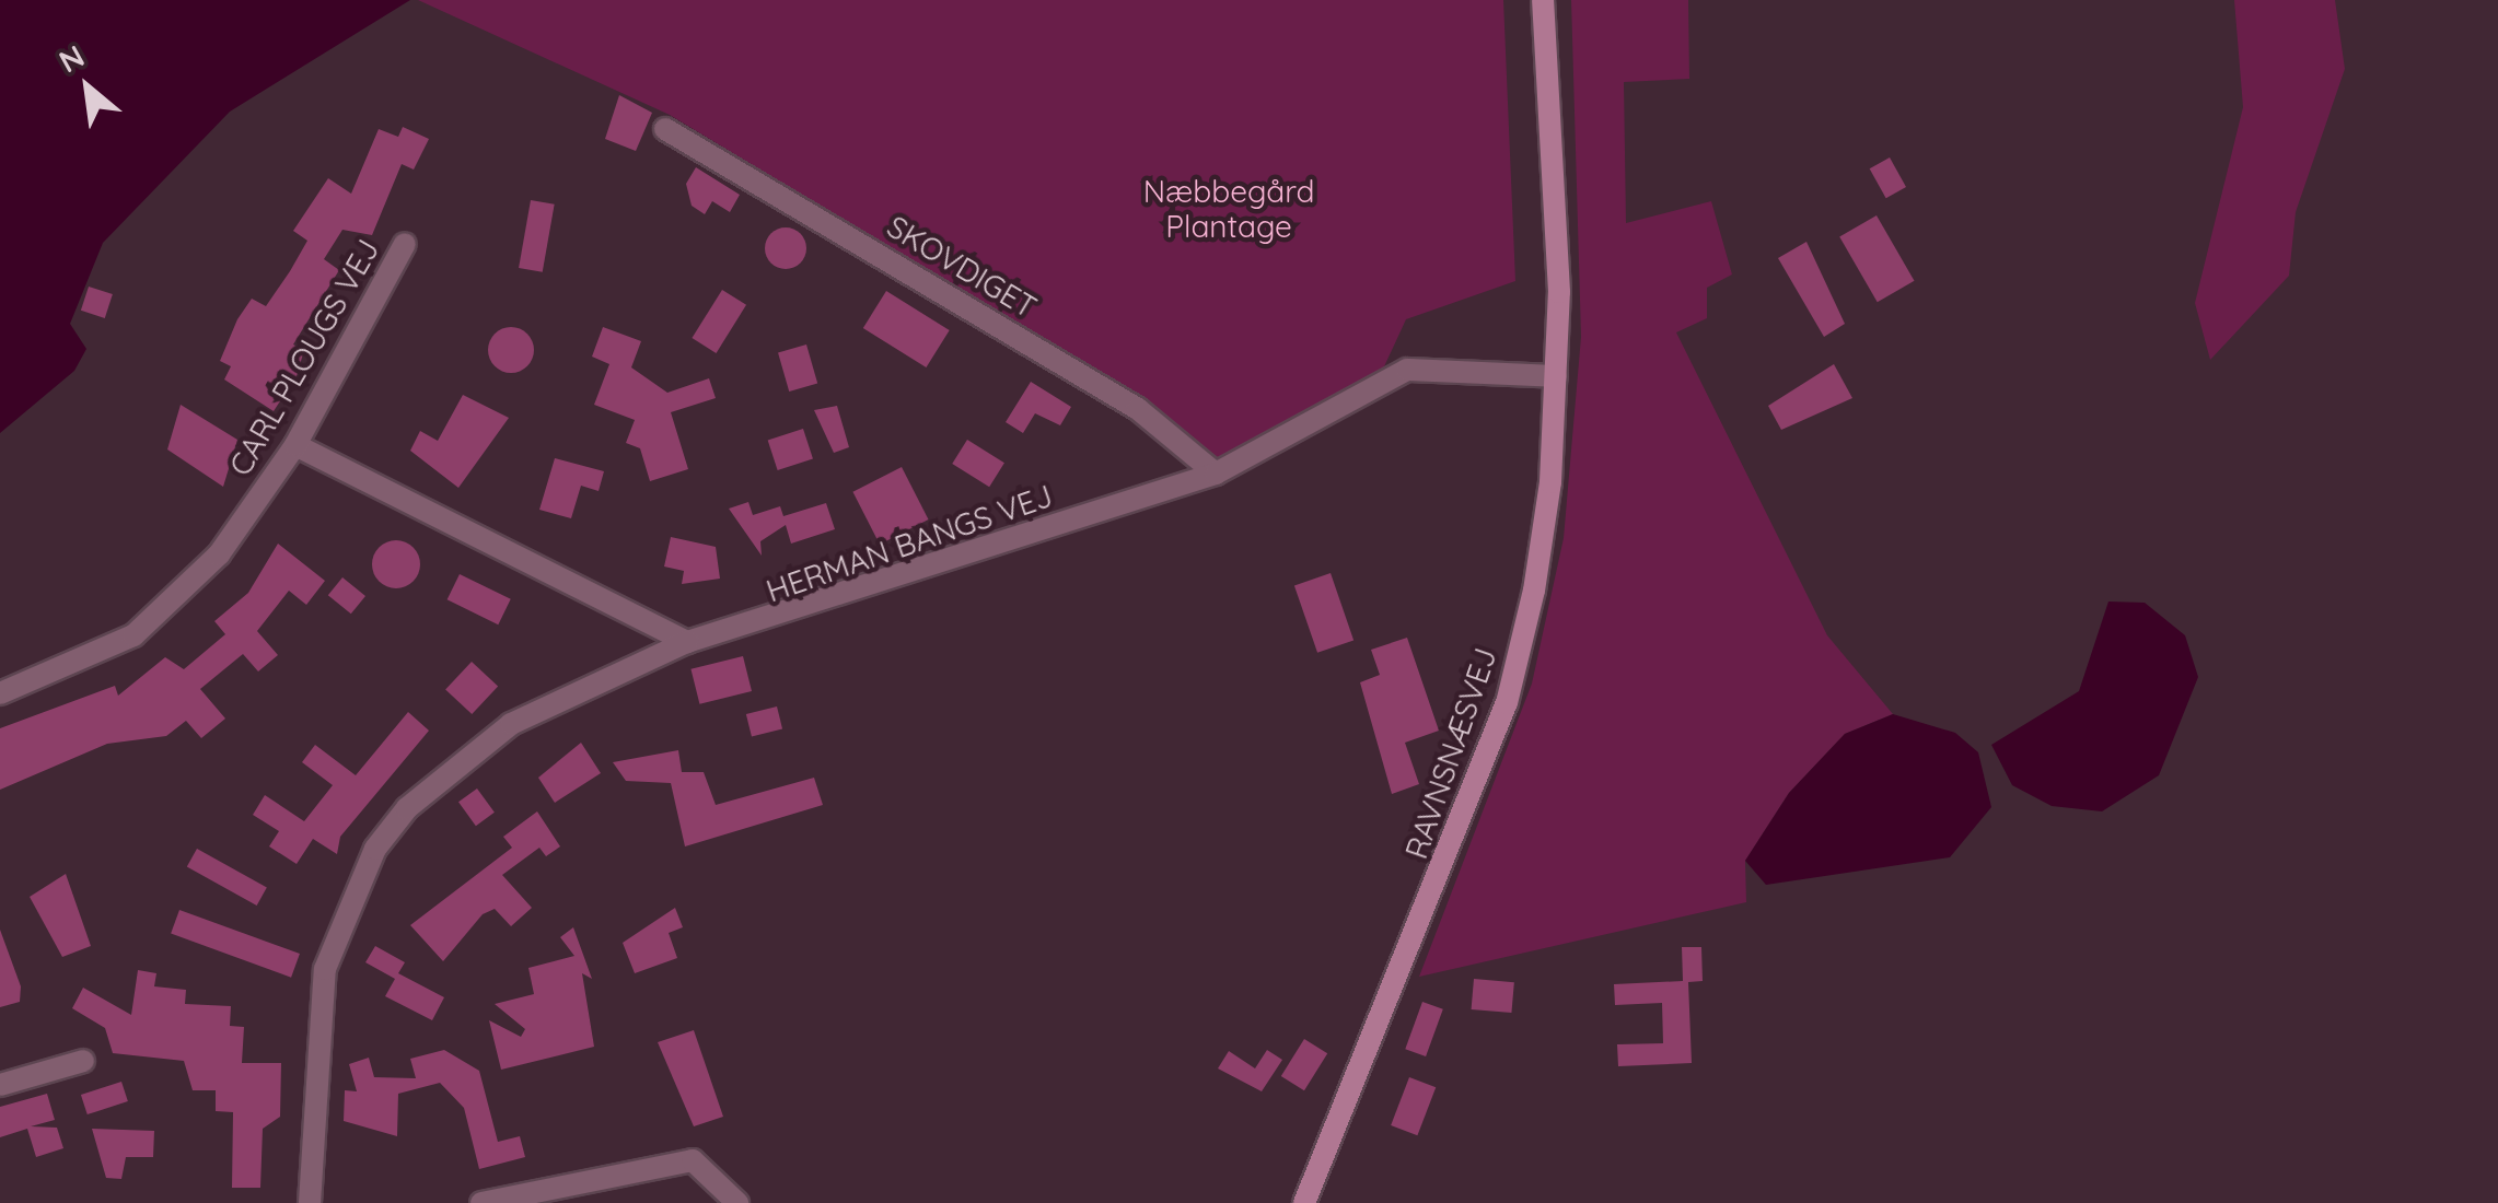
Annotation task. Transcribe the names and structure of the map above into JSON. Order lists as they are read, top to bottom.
{
  "streets": {
    "main road": ["RAVNSNÆSVEJ"],
    "street": ["SKOVDIGET", "CARL PLOUGS VEJ", "HERMAN BANGS VEJ"]
  },
  "crossings": [
    ["SKOVDIGET", "HERMAN BANGS VEJ"],
    ["HERMAN BANGS VEJ", "RAVNSNÆSVEJ"]
  ],
  "parks": ["Næbbegård Plantage"],
  "north": "top left"
}
